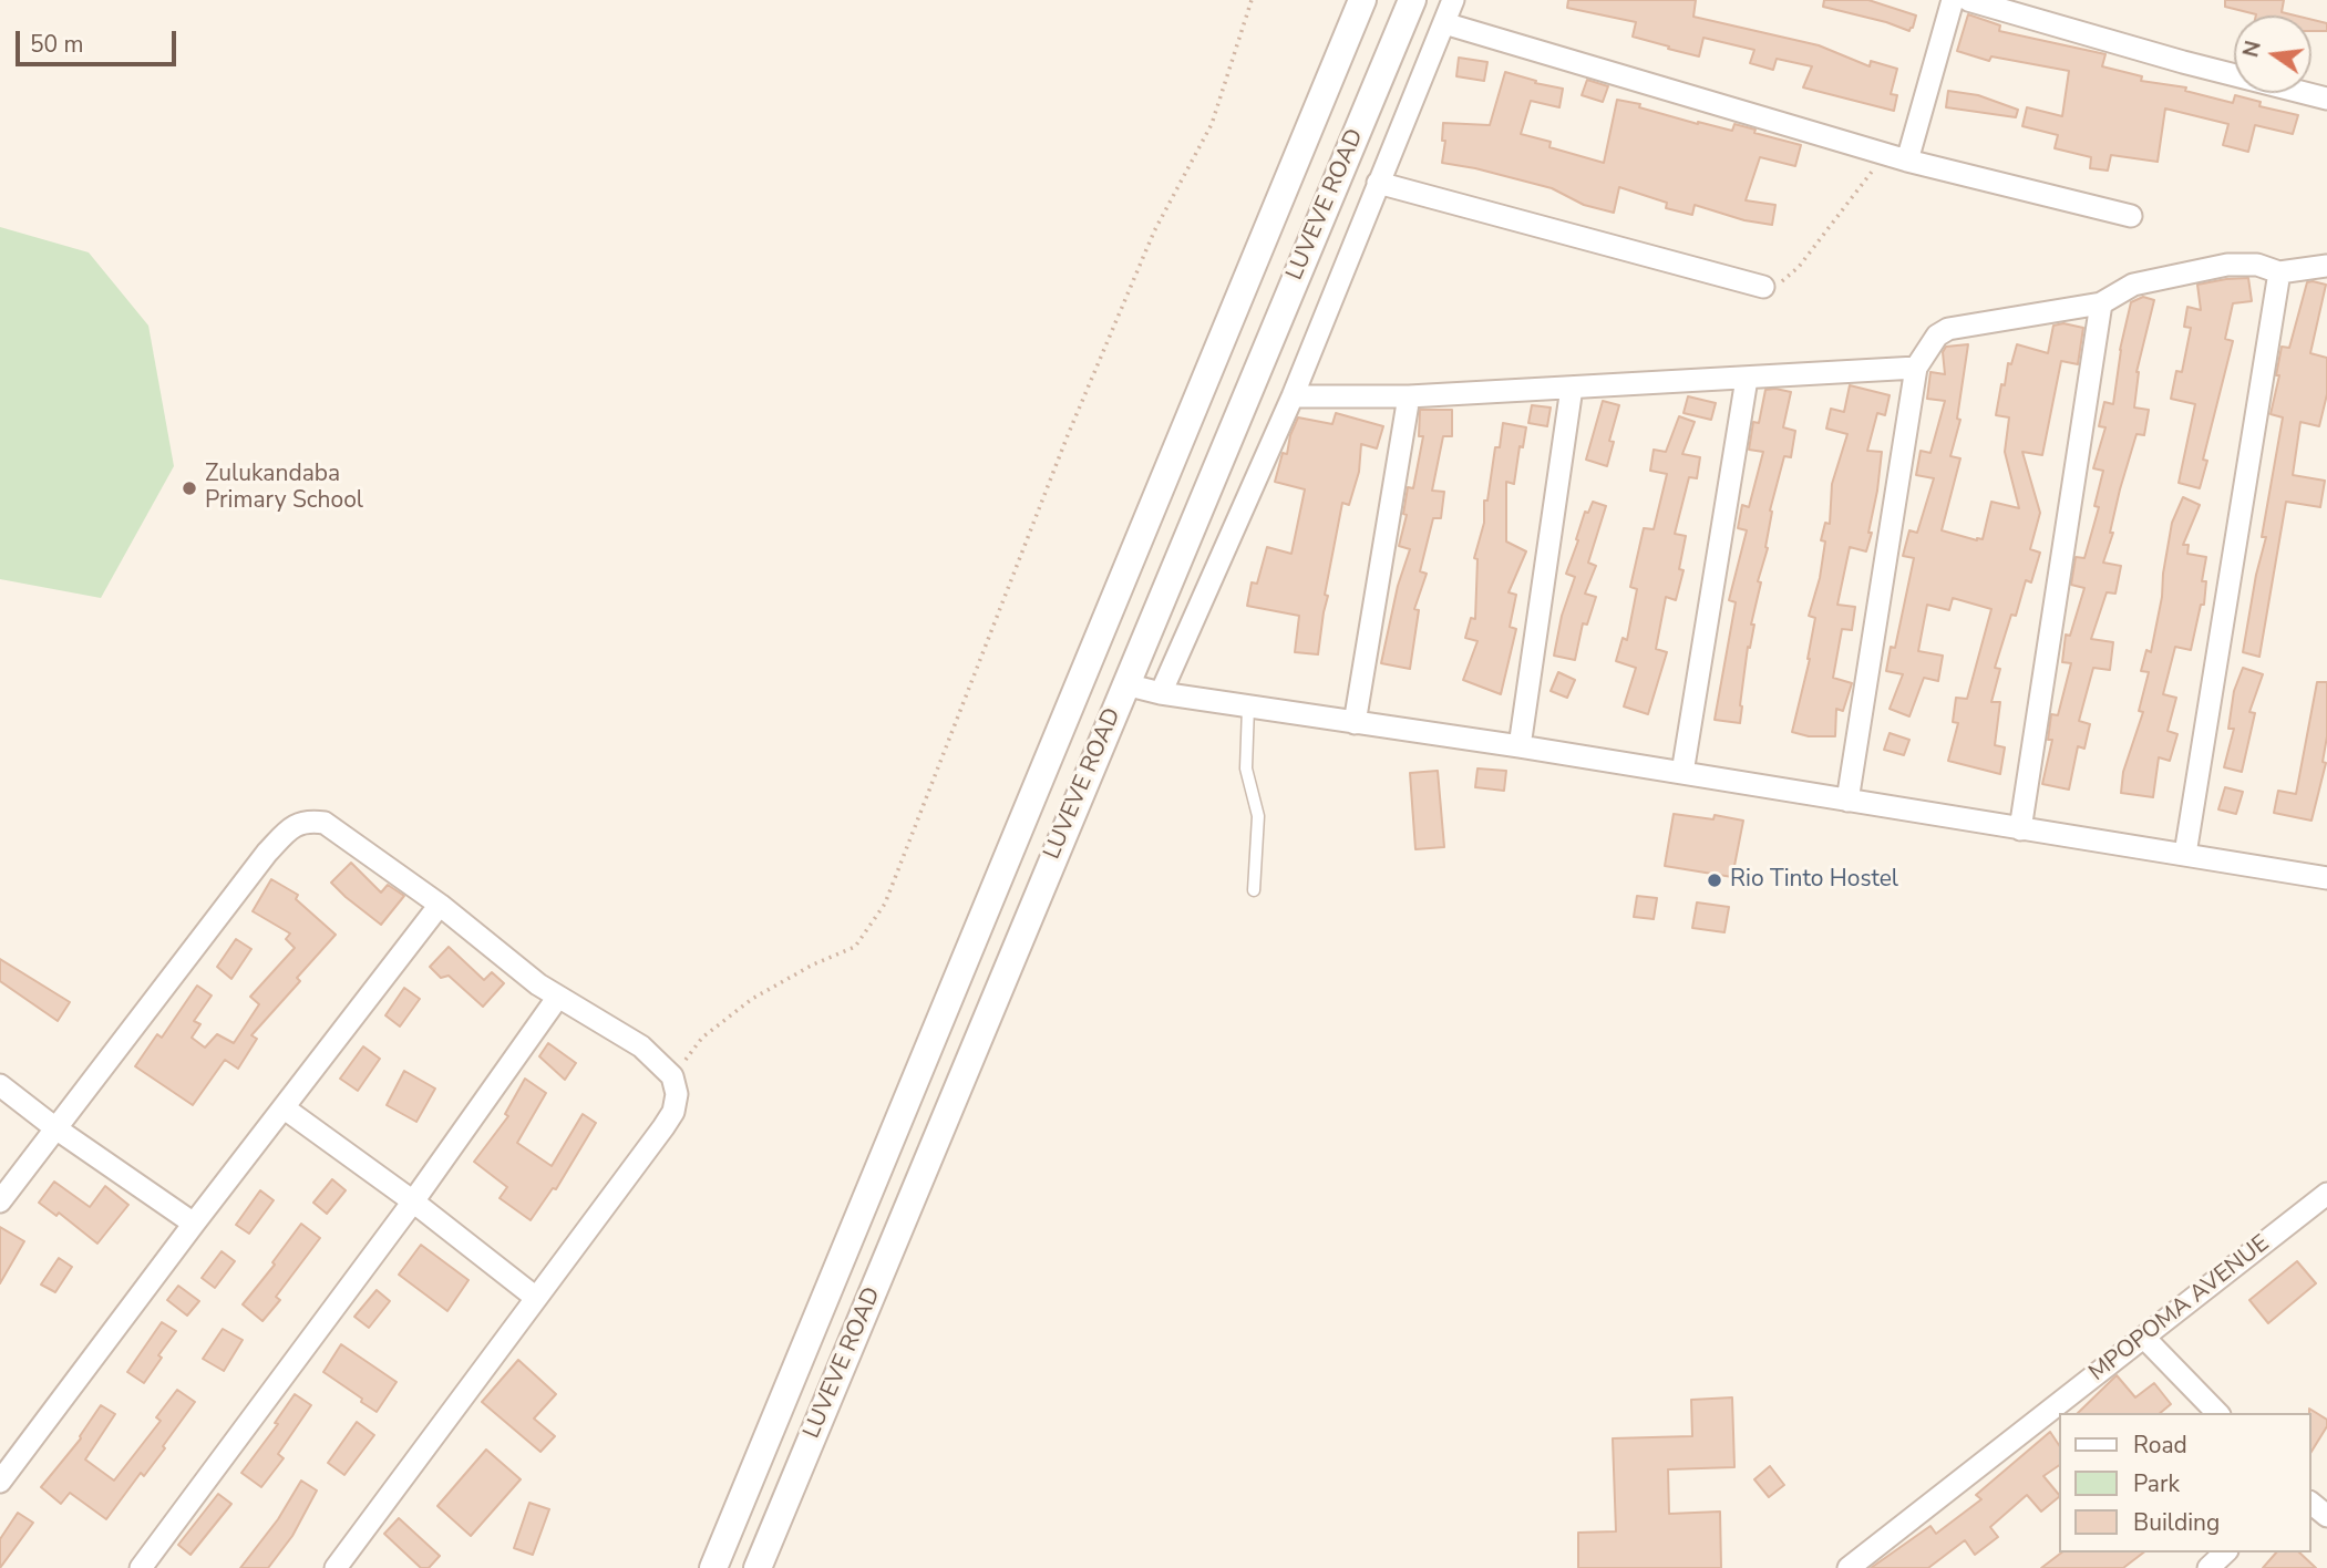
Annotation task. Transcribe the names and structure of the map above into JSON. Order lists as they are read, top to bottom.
{
  "streets": {
    "street": ["LUVEVE ROAD", "MPOPOMA AVENUE"]
  },
  "places": ["Zulukandaba Primary School", "Rio Tinto Hostel"],
  "legend": ["Road", "Park", "Building"],
  "scale_bar": "50 m",
  "north": "left"
}
